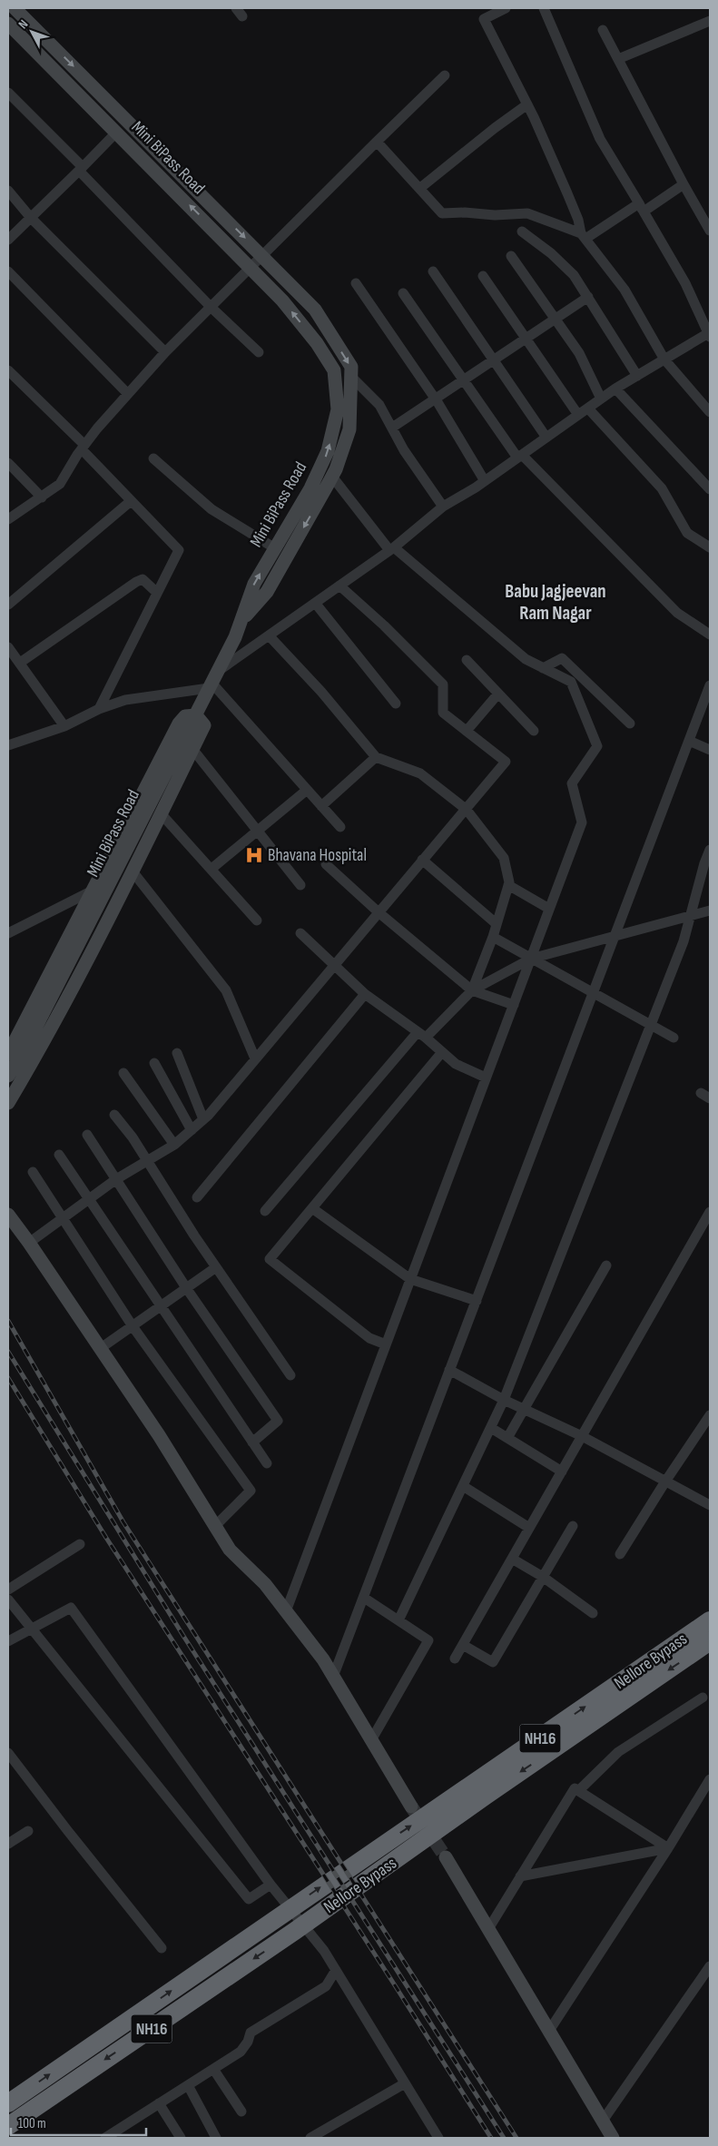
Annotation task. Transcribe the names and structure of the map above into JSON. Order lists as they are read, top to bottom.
{
  "streets": {
    "highway": ["Nellore Bypass", "NH16"],
    "street": ["Mini BiPass Road"]
  },
  "districts": ["Babu Jagjeevan Ram Nagar"],
  "places": {
    "hospital": ["Bhavana Hospital"]
  },
  "scale_bar": "100 m",
  "north": "top left"
}
